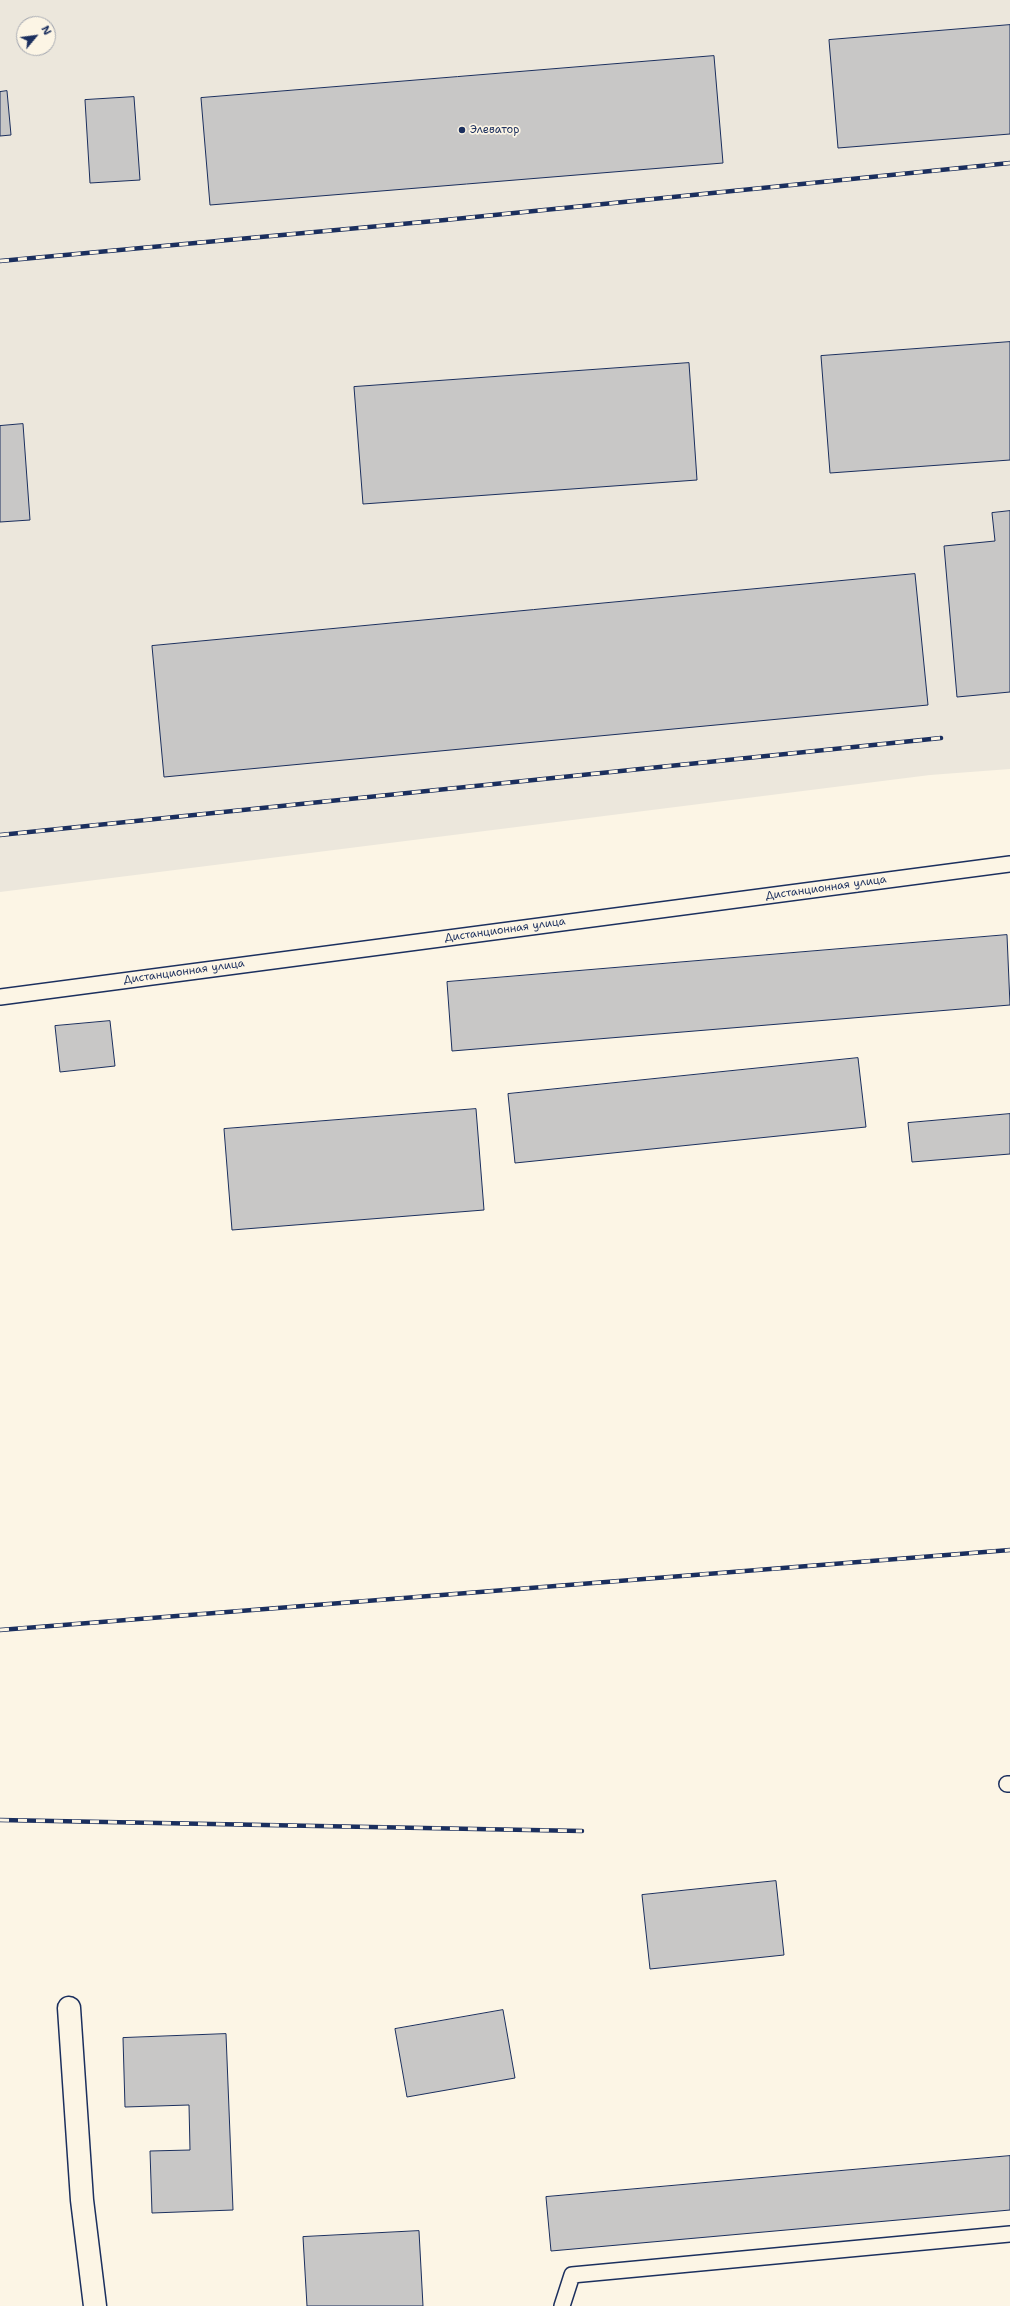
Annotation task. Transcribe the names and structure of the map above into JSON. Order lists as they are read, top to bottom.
{
  "streets": {
    "lane": ["Дистанционная улица"]
  },
  "places": ["Элеватор"],
  "north": "top right"
}
